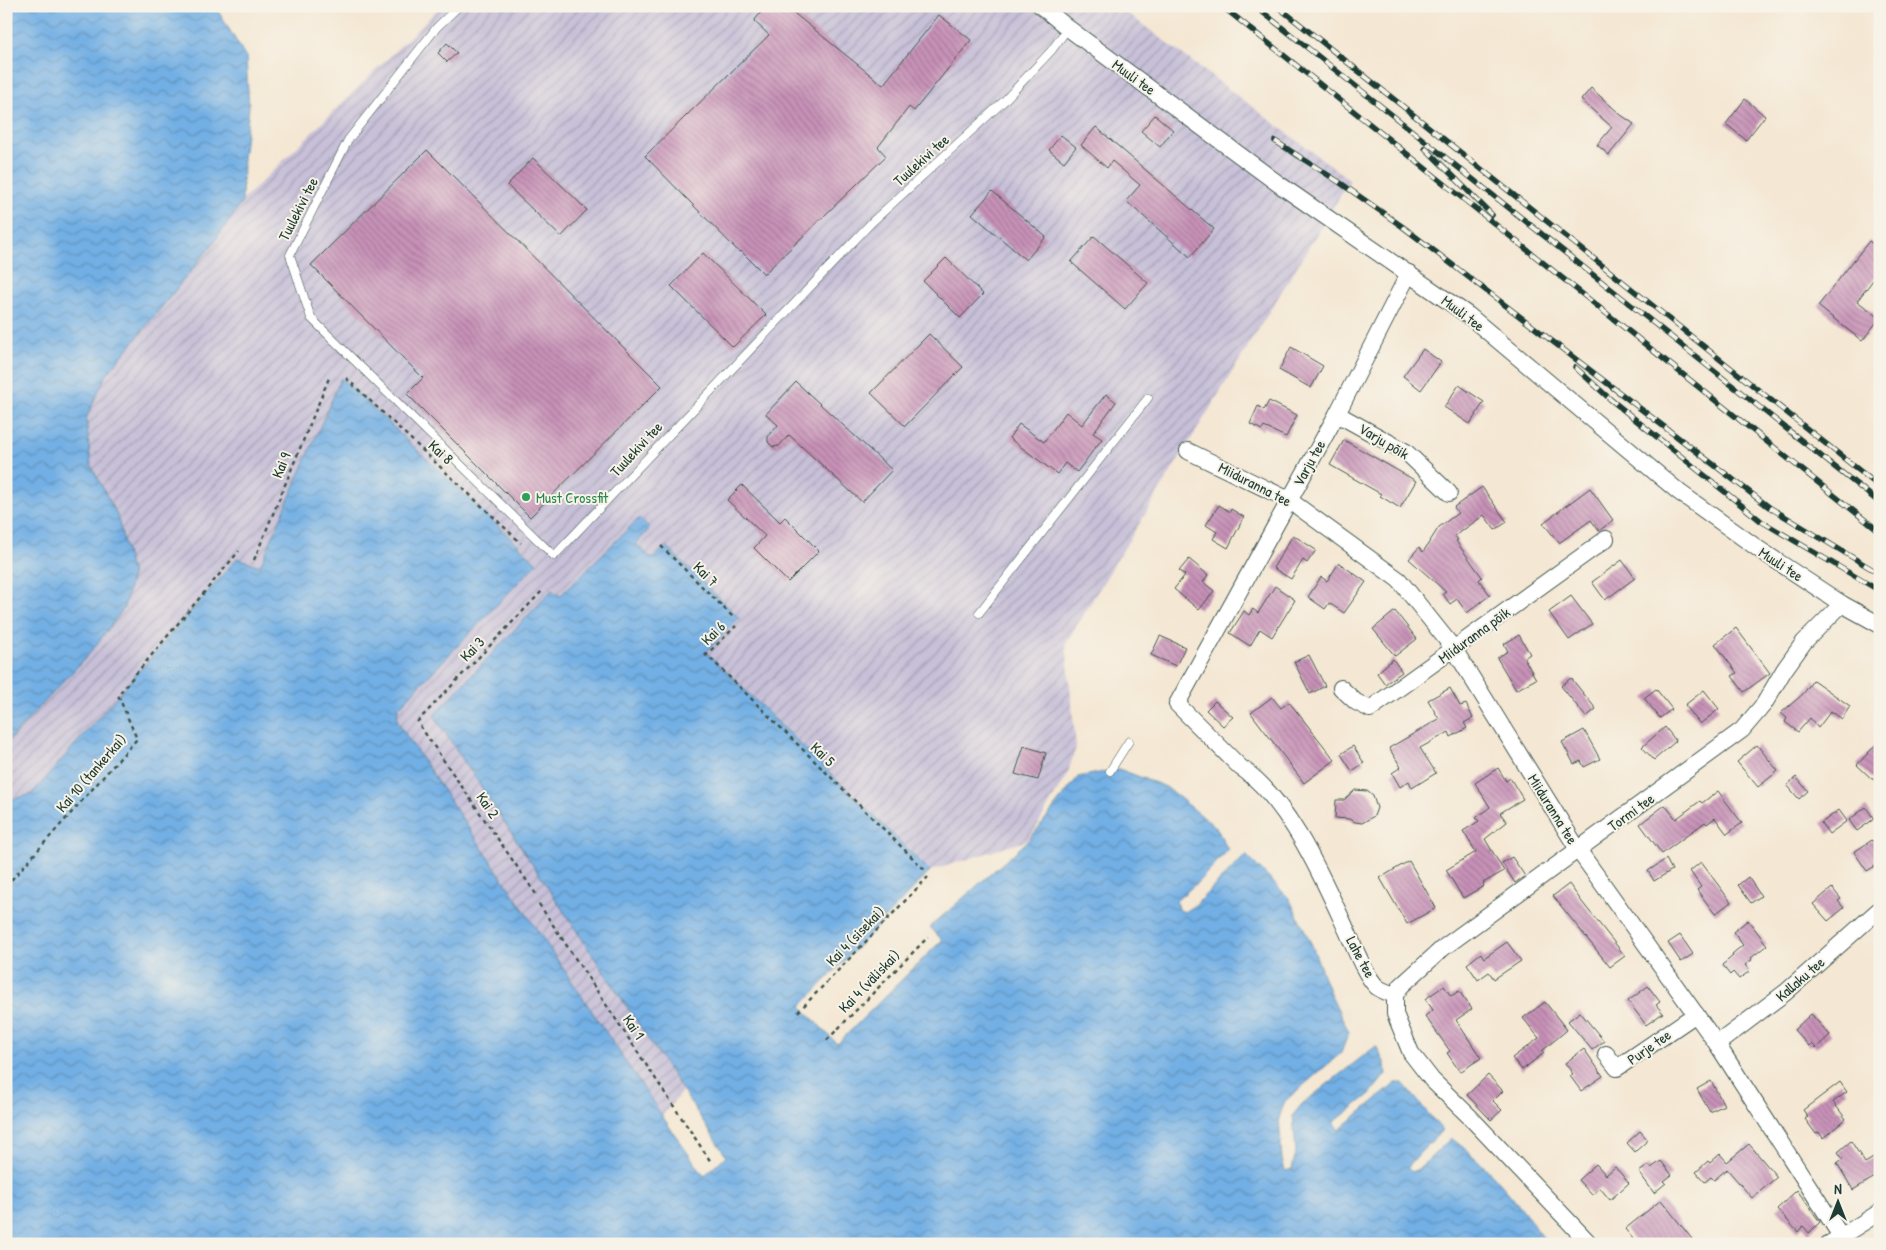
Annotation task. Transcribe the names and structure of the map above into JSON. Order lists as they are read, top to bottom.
{
  "streets": {
    "street": [
      "Muuli tee",
      "Varju põik",
      "Varju tee",
      "Miiduranna tee",
      "Miiduranna põik",
      "Tormi tee",
      "Lahe tee",
      "Kallaku tee",
      "Purje tee"
    ],
    "lane": ["Tuulekivi tee"],
    "path": [
      "Kai 8",
      "Kai 9",
      "Kai 7",
      "Kai 6",
      "Kai 3",
      "Kai 5",
      "Kai 10 (tankerkai)",
      "Kai 2",
      "Kai 4 (sisekai)",
      "Kai 4 (väliskai)",
      "Kai 1"
    ]
  },
  "crossings": [
    ["Muuli tee", "Tuulekivi tee"],
    ["Muuli tee", "Varju tee"],
    ["Muuli tee", "Tormi tee"],
    ["Varju põik", "Varju tee"],
    ["Varju tee", "Miiduranna tee"],
    ["Varju tee", "Lahe tee"],
    ["Miiduranna tee", "Miiduranna põik"],
    ["Miiduranna tee", "Tormi tee"],
    ["Miiduranna tee", "Kallaku tee"],
    ["Miiduranna tee", "Purje tee"],
    ["Kai 6", "Kai 5"],
    ["Tormi tee", "Lahe tee"]
  ],
  "places": ["Must Crossfit"],
  "north": "top"
}
